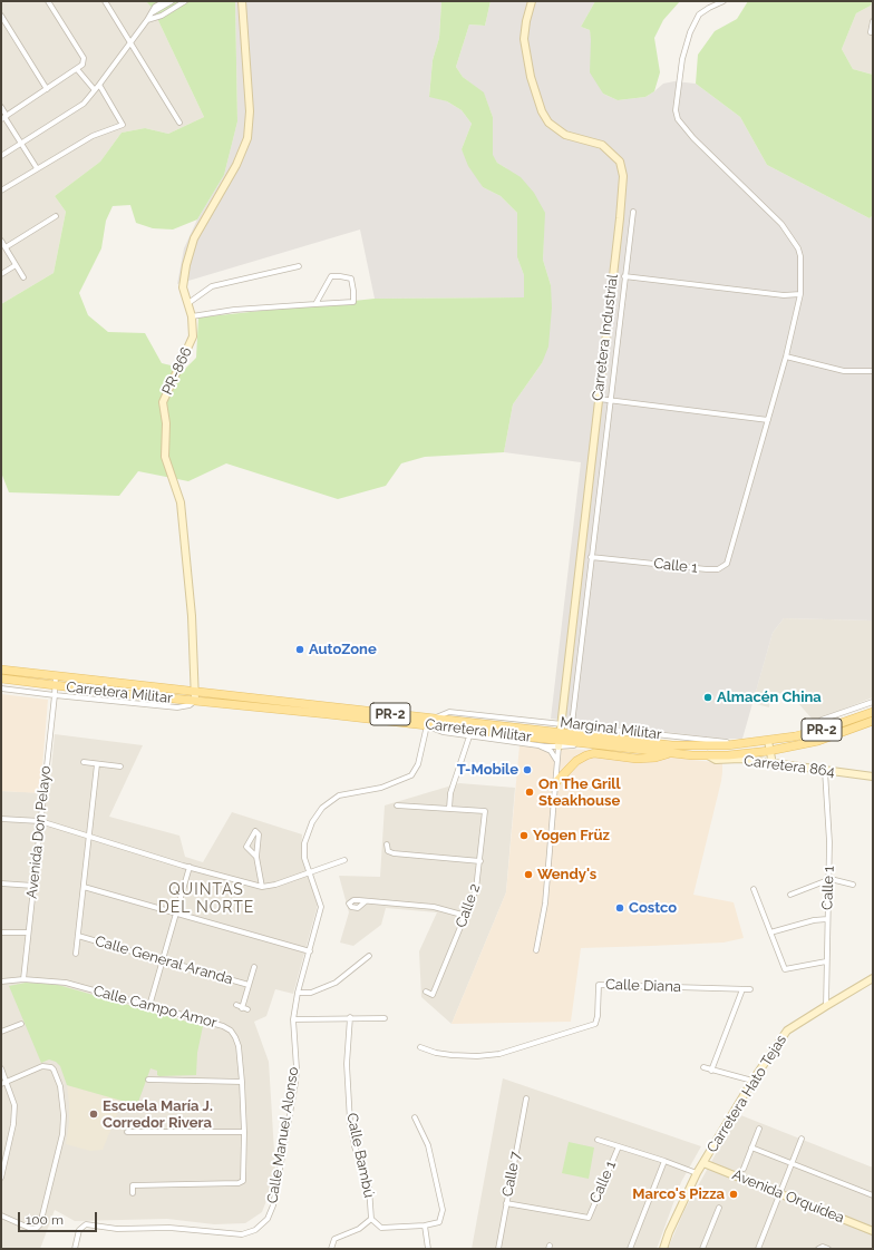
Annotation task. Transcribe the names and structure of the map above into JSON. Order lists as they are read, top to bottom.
{
  "streets": {
    "main road": ["Carretera Militar", "PR-2"],
    "street": [
      "Carretera Industrial",
      "PR-866",
      "Calle 1",
      "Marginal Militar",
      "Carretera 864",
      "Avenida Don Pelayo",
      "Calle 2",
      "Calle General Aranda",
      "Calle Diana",
      "Calle Campo Amor",
      "Carretera Hato Tejas",
      "Calle Manuel Alonso",
      "Calle Bambú",
      "Calle 7",
      "Avenida Orquídea"
    ]
  },
  "crossings": [
    ["Carretera Industrial", "Marginal Militar"],
    ["PR-866", "Carretera Militar"],
    ["Calle 1", "Carretera 864"],
    ["Calle 1", "Carretera Hato Tejas"],
    ["Calle 1", "Calle 7"],
    ["Carretera Militar", "Marginal Militar"],
    ["Carretera Militar", "Carretera 864"],
    ["Carretera Militar", "Avenida Don Pelayo"],
    ["Carretera Militar", "Calle Manuel Alonso"],
    ["Marginal Militar", "Calle Manuel Alonso"],
    ["Avenida Don Pelayo", "Calle Campo Amor"],
    ["Carretera Hato Tejas", "Avenida Orquídea"]
  ],
  "districts": ["QUINTAS DEL NORTE"],
  "places": [
    "AutoZone",
    "Almacén China",
    "T-Mobile",
    "On The Grill Steakhouse",
    "Yogen Früz",
    "Wendy's",
    "Costco",
    "Escuela María J. Corredor Rivera",
    "Marco's Pizza"
  ],
  "scale_bar": "100 m"
}
